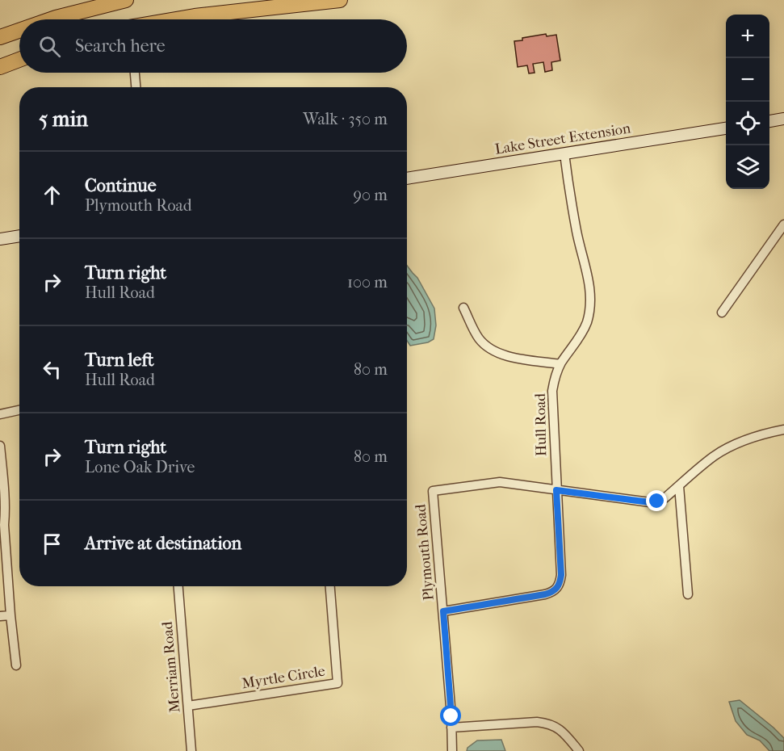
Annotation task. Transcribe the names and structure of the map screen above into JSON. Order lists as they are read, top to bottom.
{
  "streets": {
    "street": [
      "Lake Street Extension",
      "Hull Road",
      "Plymouth Road",
      "Merriam Road",
      "Myrtle Circle"
    ]
  },
  "crossings": [
    ["Lake Street Extension", "Hull Road"],
    ["Hull Road", "Plymouth Road"],
    ["Merriam Road", "Myrtle Circle"]
  ],
  "page": {
    "map_buttons": ["+", "−"],
    "search": "Search here",
    "heading": ["5 min", "Walk · 350 m"],
    "list": [
      ["Continue", "Plymouth Road", "90 m"],
      ["Turn right", "Hull Road", "100 m"],
      ["Turn left", "Hull Road", "80 m"],
      ["Turn right", "Lone Oak Drive", "80 m"],
      "Arrive at destination"
    ]
  }
}
